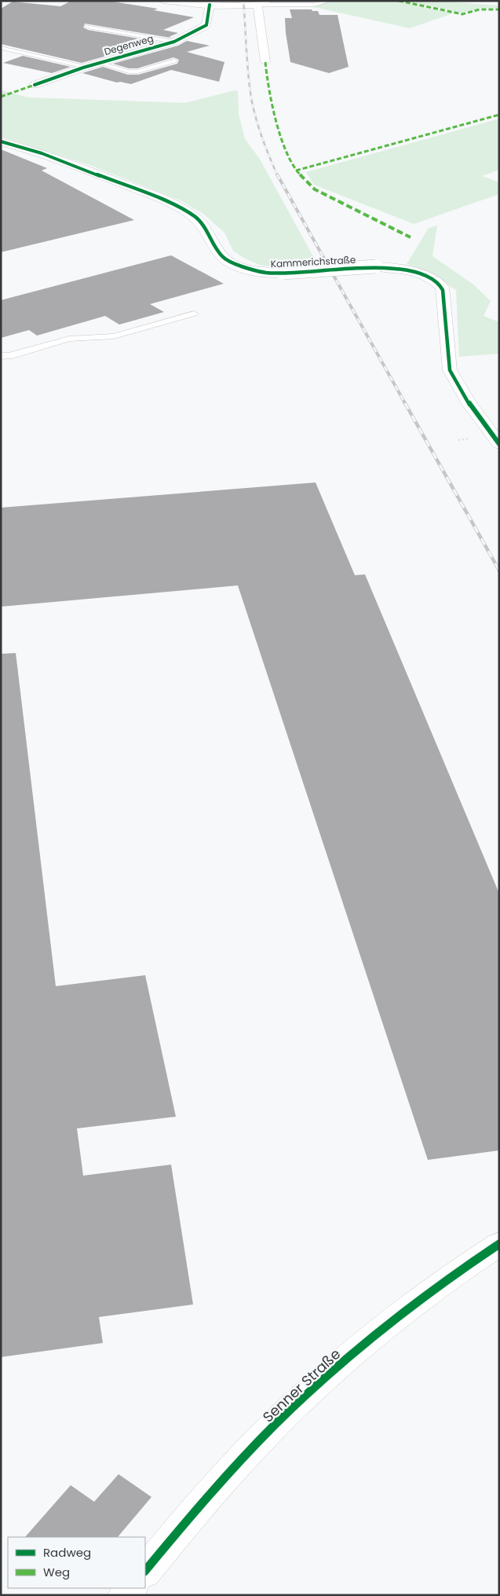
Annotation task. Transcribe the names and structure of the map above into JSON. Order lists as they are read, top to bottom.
{
  "streets": {
    "street": ["Degenweg", "Kammerichstraße", "Senner Straße"]
  },
  "legend": ["Radweg", "Weg"]
}
